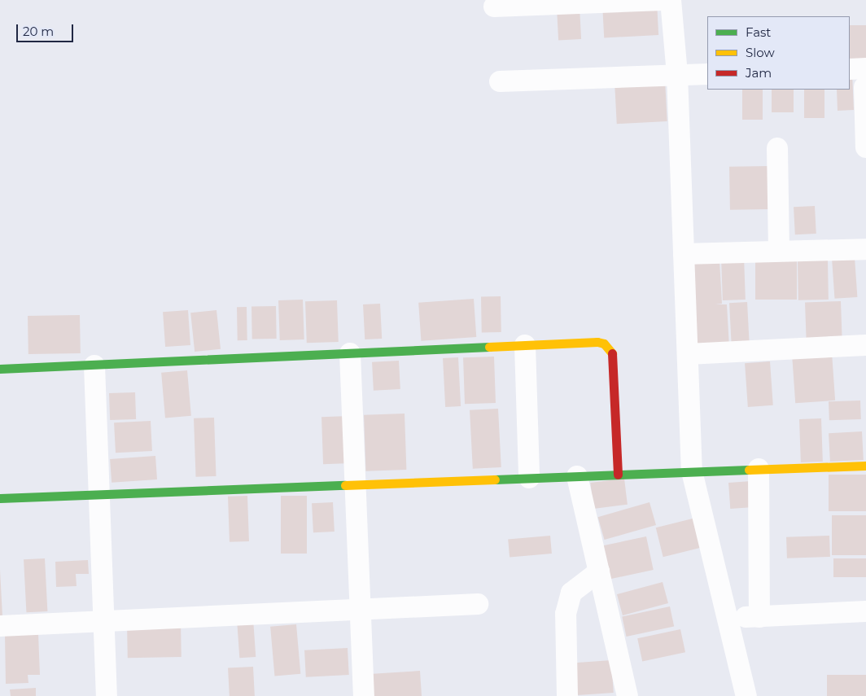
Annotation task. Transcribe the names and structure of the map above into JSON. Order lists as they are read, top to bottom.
{
  "legend": ["Fast", "Slow", "Jam"],
  "scale_bar": "20 m"
}
